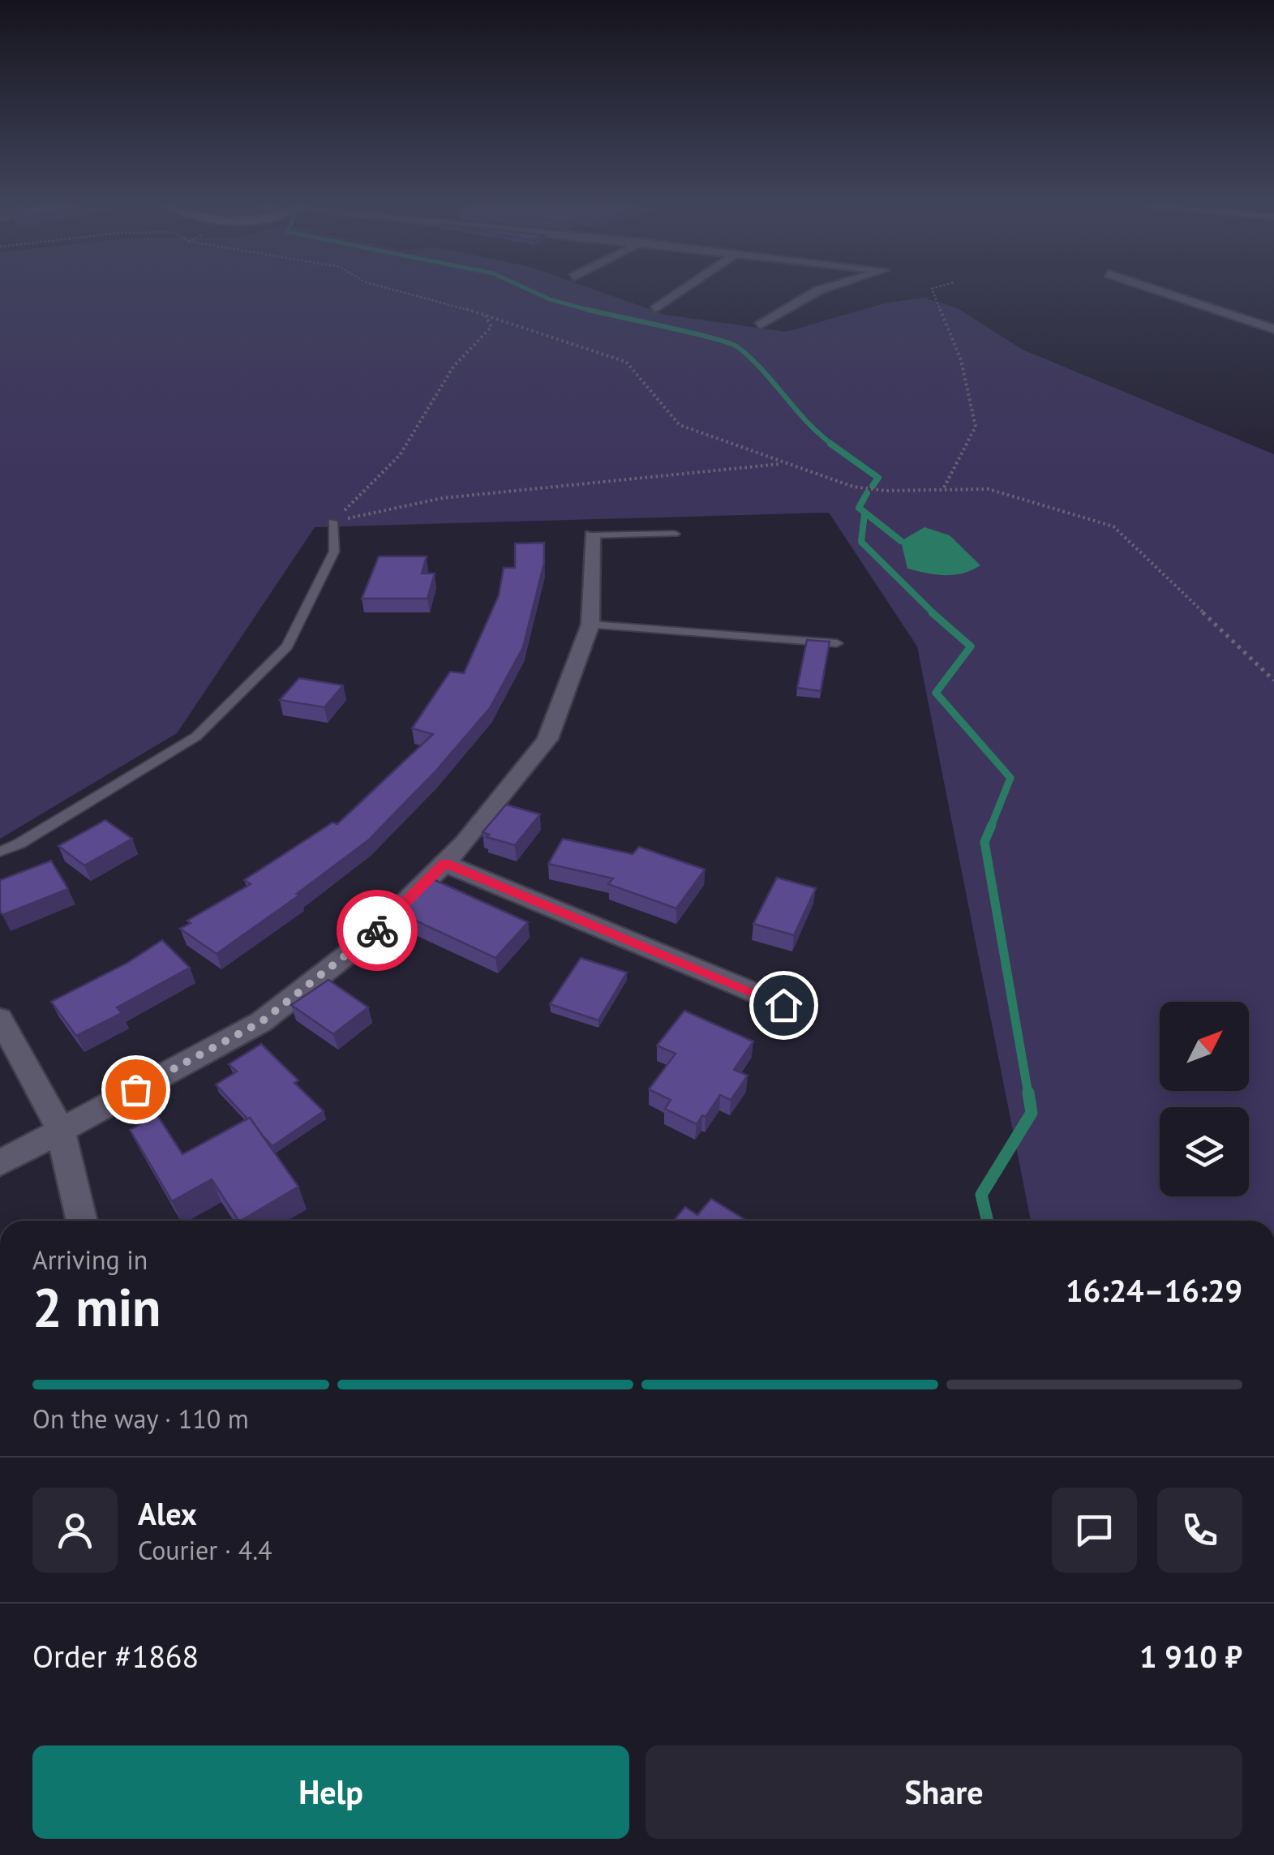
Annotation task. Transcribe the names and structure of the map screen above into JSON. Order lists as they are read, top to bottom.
{
  "north": "top right",
  "page": {
    "heading": ["2 min", "Arriving in", "16:24–16:29"],
    "panel": [
      "Alex",
      "Courier · 4.4",
      "Order #1868",
      "1 910 ₽"
    ],
    "bar": "On the way · 110 m",
    "buttons": ["Help", "Share"]
  }
}
